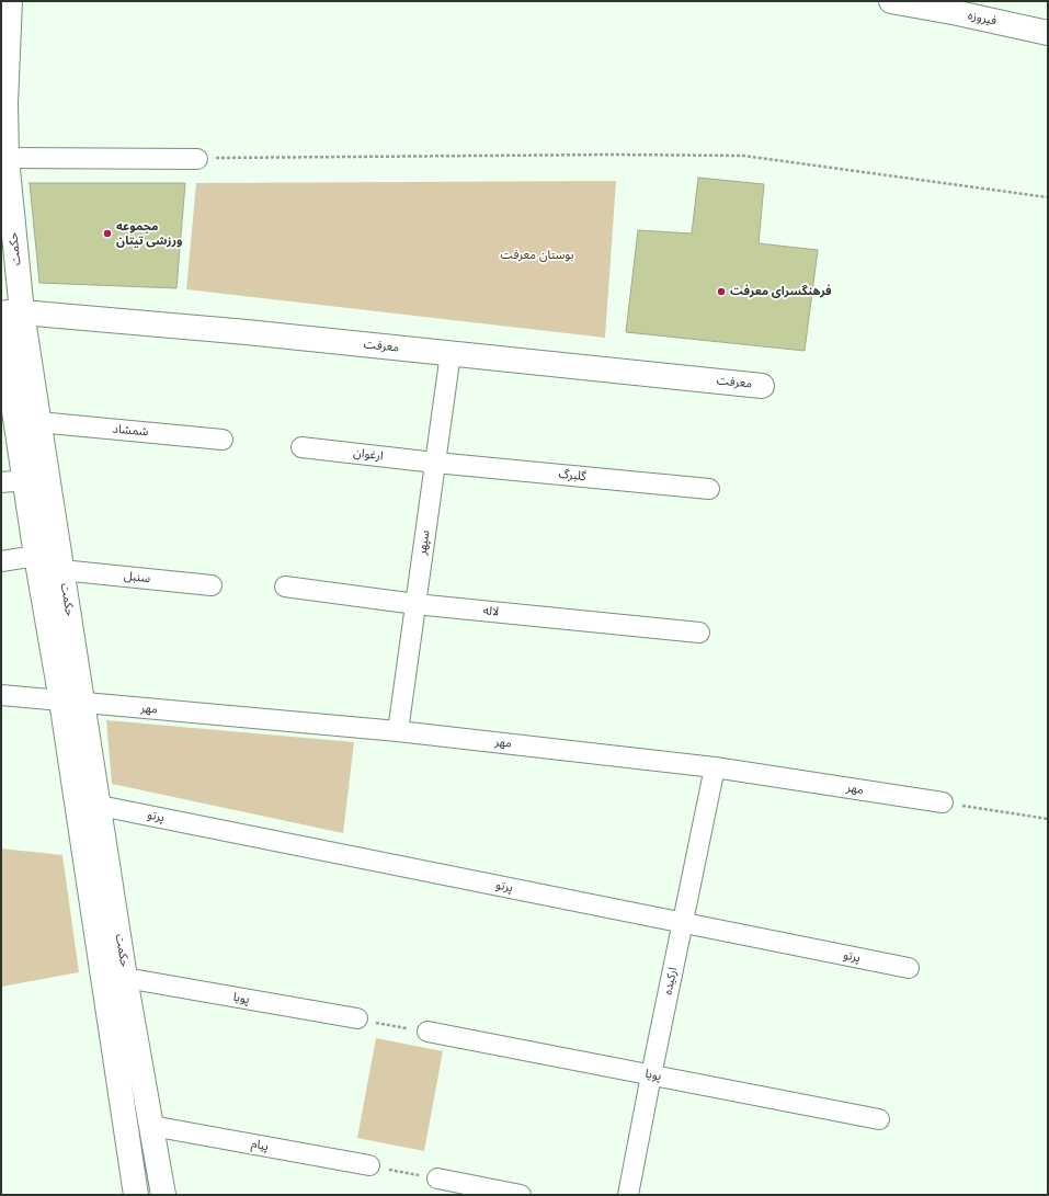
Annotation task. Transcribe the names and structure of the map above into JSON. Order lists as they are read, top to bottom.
{
  "streets": {
    "street": [
      "فیروزه",
      "حکمت",
      "معرفت",
      "شمشاد",
      "ارغوان",
      "گلبرگ",
      "سپهر",
      "سنبل",
      "لاله",
      "مهر",
      "پرتو",
      "ارکیده",
      "پویا",
      "پیام"
    ]
  },
  "crossings": [
    ["حکمت", "معرفت"],
    ["حکمت", "شمشاد"],
    ["حکمت", "سنبل"],
    ["حکمت", "مهر"],
    ["حکمت", "پرتو"],
    ["حکمت", "پویا"],
    ["حکمت", "پیام"],
    ["معرفت", "سپهر"],
    ["ارغوان", "گلبرگ"],
    ["ارغوان", "سپهر"],
    ["گلبرگ", "سپهر"],
    ["سپهر", "لاله"],
    ["سپهر", "مهر"],
    ["مهر", "ارکیده"],
    ["پرتو", "ارکیده"],
    ["ارکیده", "پویا"]
  ],
  "parks": ["بوستان معرفت"],
  "places": ["مجموعه ورزشی تیتان", "فرهنگسرای معرفت"]
}
